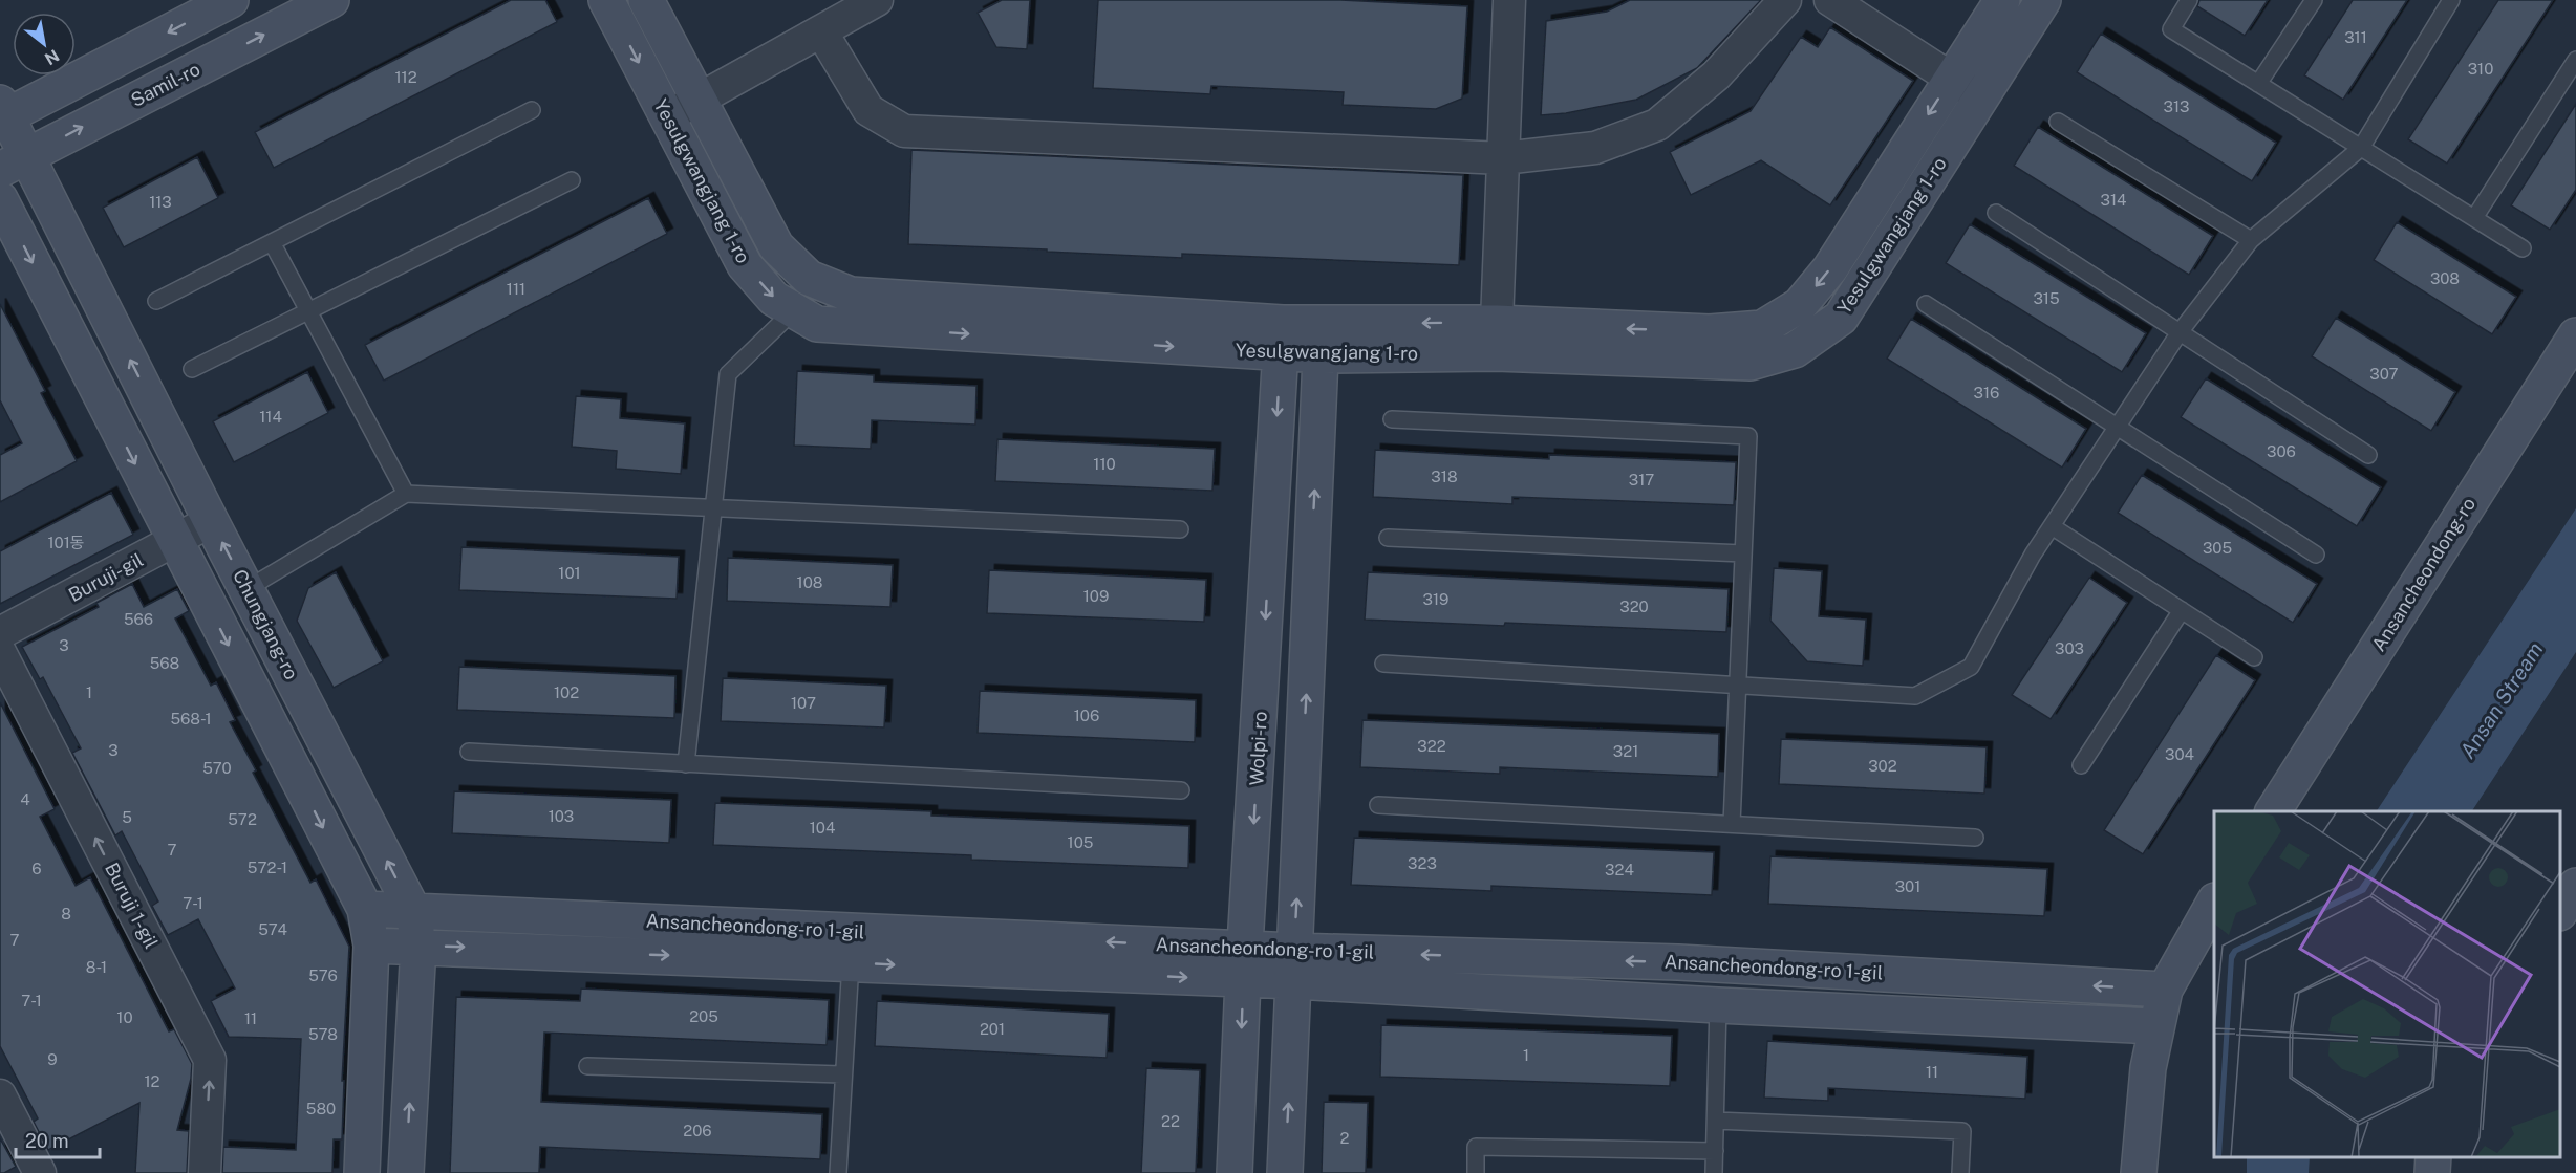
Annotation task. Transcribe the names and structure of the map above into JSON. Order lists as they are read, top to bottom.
{
  "streets": {
    "street": [
      "Samil-ro",
      "Yesulgwangjang 1-ro",
      "Ansancheondong-ro",
      "Buruji-gil",
      "Chungjang-ro",
      "Wolpi-ro",
      "Buruji 1-gil",
      "Ansancheondong-ro 1-gil"
    ]
  },
  "crossings": [
    ["Samil-ro", "Chungjang-ro"],
    ["Yesulgwangjang 1-ro", "Wolpi-ro"],
    ["Buruji-gil", "Chungjang-ro"],
    ["Chungjang-ro", "Ansancheondong-ro 1-gil"],
    ["Wolpi-ro", "Ansancheondong-ro 1-gil"]
  ],
  "water": ["Ansan Stream"],
  "house_numbers": [
    "311",
    "310",
    "112",
    "313",
    "314",
    "113",
    "308",
    "111",
    "315",
    "307",
    "316",
    "114",
    "306",
    "110",
    "318",
    "317",
    "101동",
    "305",
    "101",
    "108",
    "109",
    "319",
    "320",
    "566",
    "3",
    "303",
    "568",
    "1",
    "102",
    "107",
    "106",
    "568-1",
    "322",
    "3",
    "321",
    "304",
    "302",
    "570",
    "4",
    "103",
    "5",
    "572",
    "104",
    "105",
    "7",
    "323",
    "572-1",
    "6",
    "324",
    "301",
    "7-1",
    "8",
    "574",
    "7",
    "8-1",
    "576",
    "7-1",
    "205",
    "10",
    "11",
    "201",
    "578",
    "1",
    "9",
    "11",
    "12",
    "580",
    "22",
    "206",
    "2"
  ],
  "scale_bar": "20 m",
  "north": "bottom right"
}
